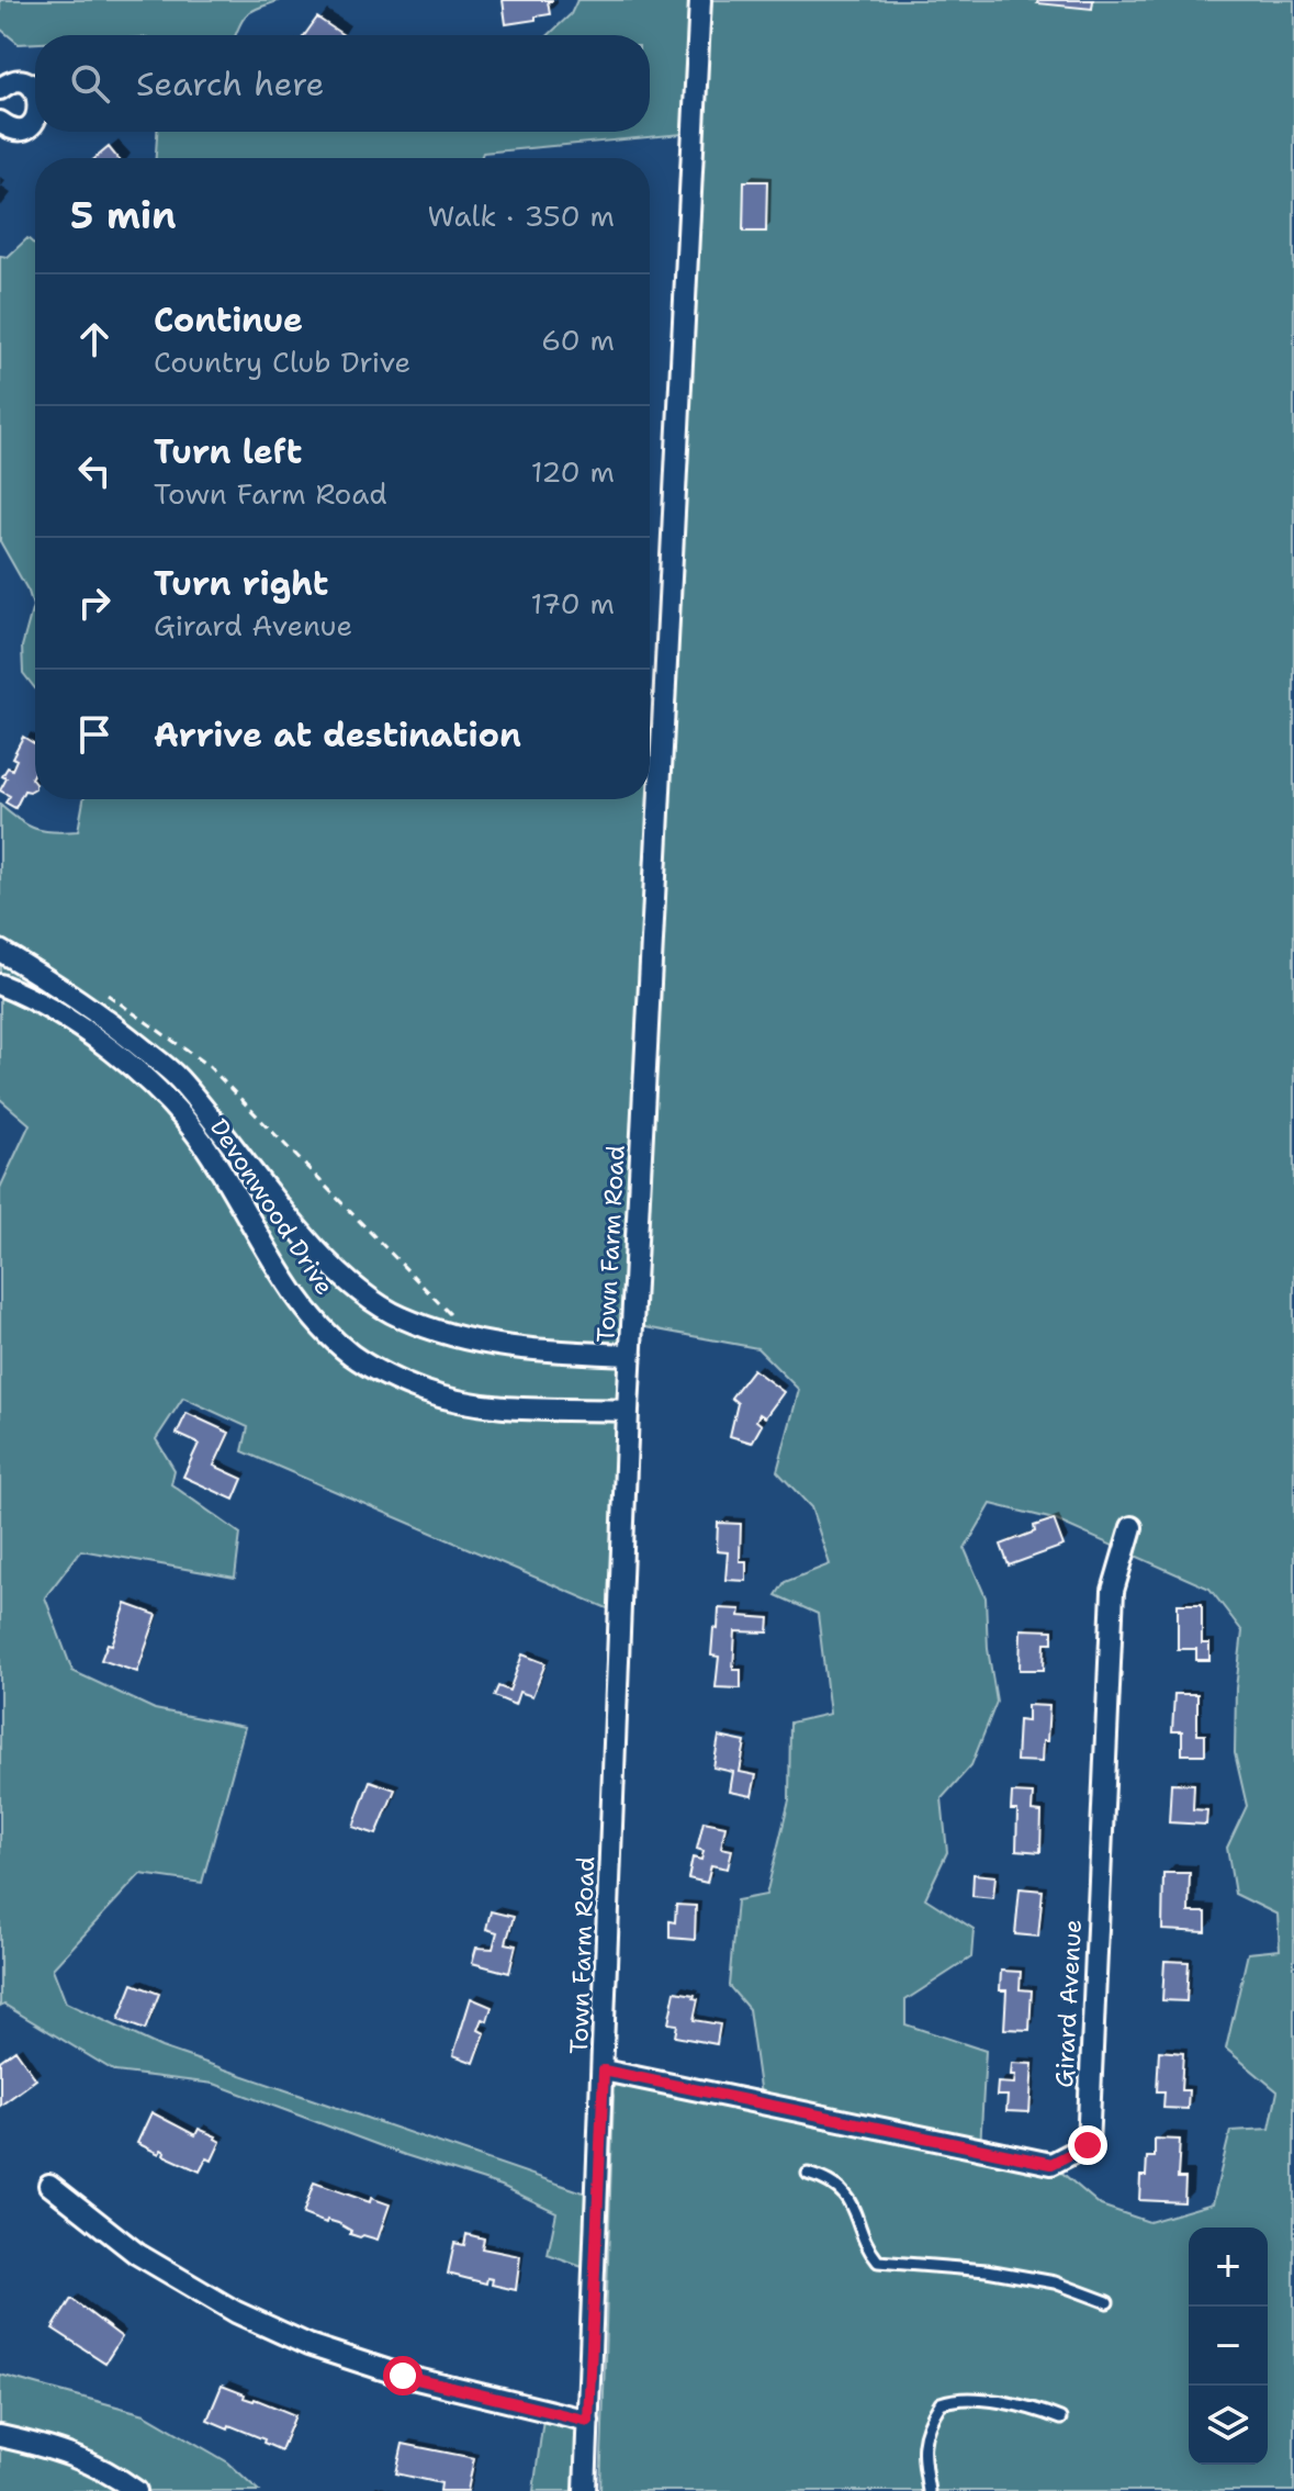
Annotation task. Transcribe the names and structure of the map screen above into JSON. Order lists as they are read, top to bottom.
{
  "streets": {
    "street": ["Devonwood Drive", "Town Farm Road", "Girard Avenue"]
  },
  "crossings": [
    ["Devonwood Drive", "Town Farm Road"],
    ["Town Farm Road", "Girard Avenue"]
  ],
  "page": {
    "search": "Search here",
    "heading": ["5 min", "Walk · 350 m"],
    "list": [
      ["Continue", "Country Club Drive", "60 m"],
      ["Turn left", "Town Farm Road", "120 m"],
      ["Turn right", "Girard Avenue", "170 m"],
      "Arrive at destination"
    ],
    "map_buttons": ["+", "−"]
  }
}
